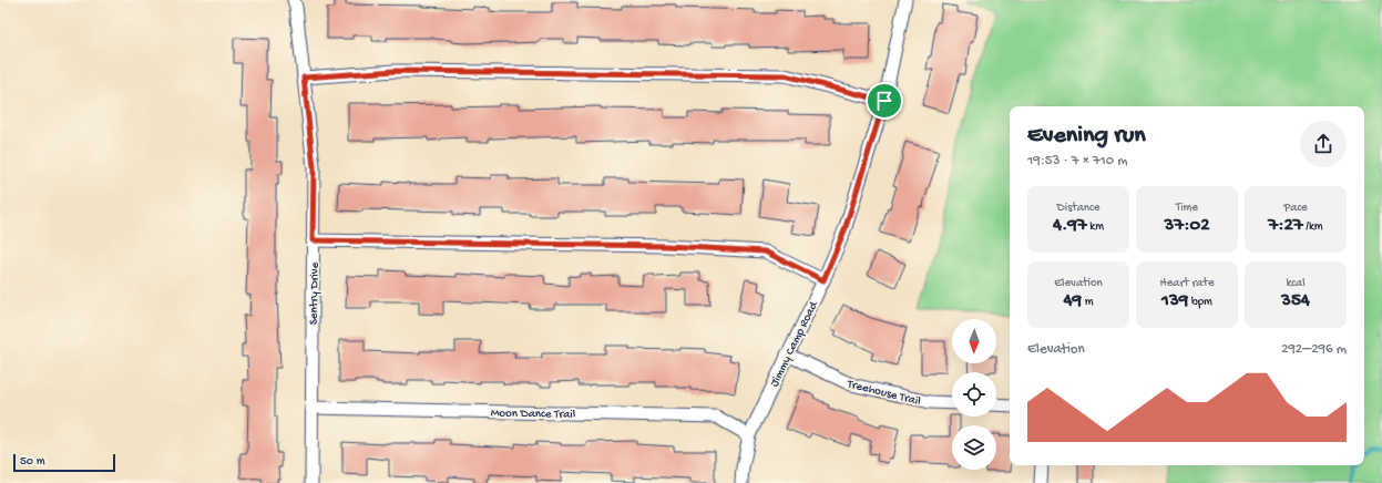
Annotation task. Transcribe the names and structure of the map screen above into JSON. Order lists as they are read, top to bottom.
{
  "streets": {
    "street": [
      "Sentry Drive",
      "Jimmy Camp Road",
      "Treehouse Trail",
      "Moon Dance Trail"
    ]
  },
  "crossings": [
    ["Sentry Drive", "Moon Dance Trail"],
    ["Jimmy Camp Road", "Treehouse Trail"],
    ["Jimmy Camp Road", "Moon Dance Trail"]
  ],
  "scale_bar": "50 m",
  "north": "bottom",
  "page": {
    "heading": ["Evening run", "19:53 · 7 × 710 m"],
    "stats": [
      ["Distance", "4.97 km"],
      ["Time", "37:02"],
      ["Pace", "7:27 /km"],
      ["Elevation", "49 m"],
      ["Heart rate", "139 bpm"],
      ["kcal", "354"]
    ],
    "chart": ["Elevation", "292–296 m"],
    "scale": "50 m"
  }
}
